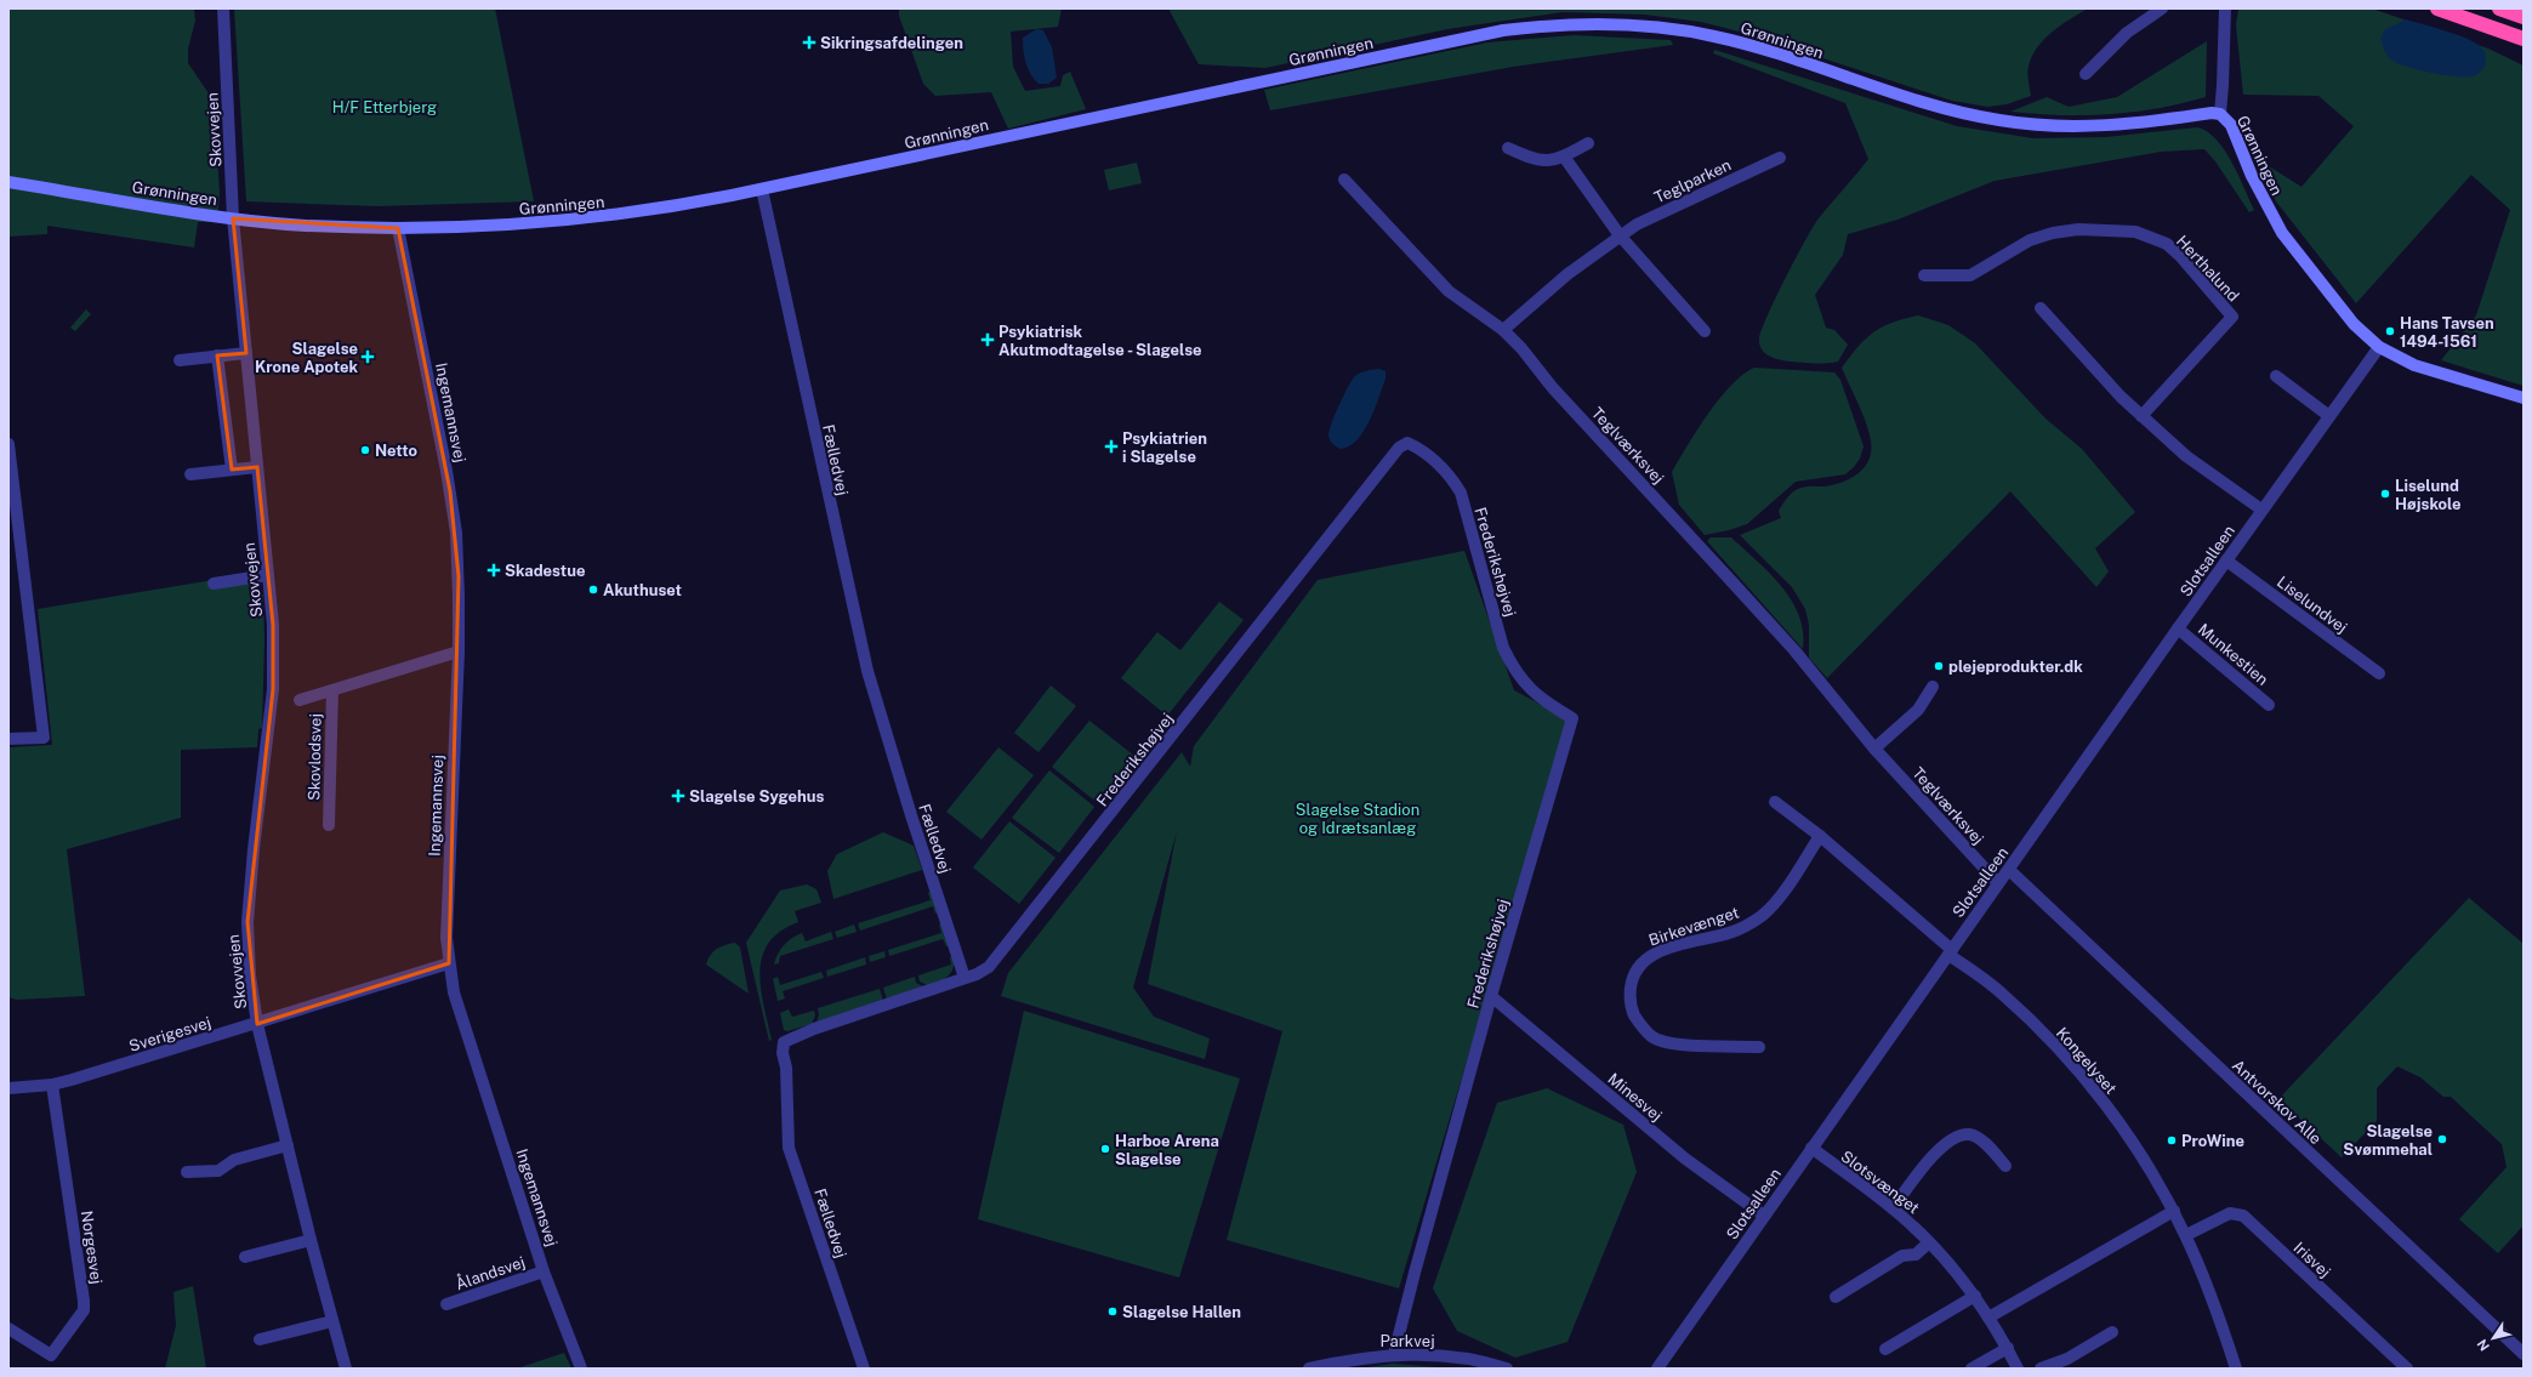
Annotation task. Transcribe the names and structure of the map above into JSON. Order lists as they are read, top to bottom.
{
  "streets": {
    "main road": ["Grønningen"],
    "street": [
      "Skovvejen",
      "Teglparken",
      "Herthalund",
      "Ingemannsvej",
      "Teglværksvej",
      "Fælledvej",
      "Slotsalleen",
      "Frederikshøjvej",
      "Liselundvej",
      "Munkestien",
      "Skovlodsvej",
      "Birkevænget",
      "Sverigesvej",
      "Kongelyset",
      "Minesvej",
      "Antvorskov Alle",
      "Slotsvænget",
      "Norgesvej",
      "Irisvej",
      "Ålandsvej",
      "Parkvej"
    ]
  },
  "crossings": [
    ["Grønningen", "Skovvejen"],
    ["Grønningen", "Ingemannsvej"],
    ["Grønningen", "Fælledvej"],
    ["Grønningen", "Slotsalleen"],
    ["Skovvejen", "Sverigesvej"],
    ["Teglparken", "Teglværksvej"],
    ["Ingemannsvej", "Skovlodsvej"],
    ["Ingemannsvej", "Sverigesvej"],
    ["Ingemannsvej", "Ålandsvej"],
    ["Teglværksvej", "Slotsalleen"],
    ["Fælledvej", "Frederikshøjvej"],
    ["Slotsalleen", "Liselundvej"],
    ["Slotsalleen", "Munkestien"],
    ["Slotsalleen", "Kongelyset"],
    ["Slotsalleen", "Minesvej"],
    ["Slotsalleen", "Antvorskov Alle"],
    ["Slotsalleen", "Slotsvænget"],
    ["Frederikshøjvej", "Minesvej"],
    ["Frederikshøjvej", "Parkvej"],
    ["Sverigesvej", "Norgesvej"],
    ["Kongelyset", "Irisvej"]
  ],
  "parks": ["H/F Etterbjerg", "Slagelse Stadion og Idrætsanlæg"],
  "places": {
    "health": [
      "Sikringsafdelingen",
      "Psykiatrisk Akutmodtagelse - Slagelse",
      "Slagelse Krone Apotek",
      "Psykiatrien i Slagelse",
      "Skadestue",
      "Slagelse Sygehus"
    ],
    "other": [
      "Hans Tavsen 1494-1561",
      "Netto",
      "Liselund Højskole",
      "Akuthuset",
      "plejeprodukter.dk",
      "Slagelse Svømmehal",
      "ProWine",
      "Harboe Arena Slagelse",
      "Slagelse Hallen"
    ]
  },
  "north": "bottom left"
}
